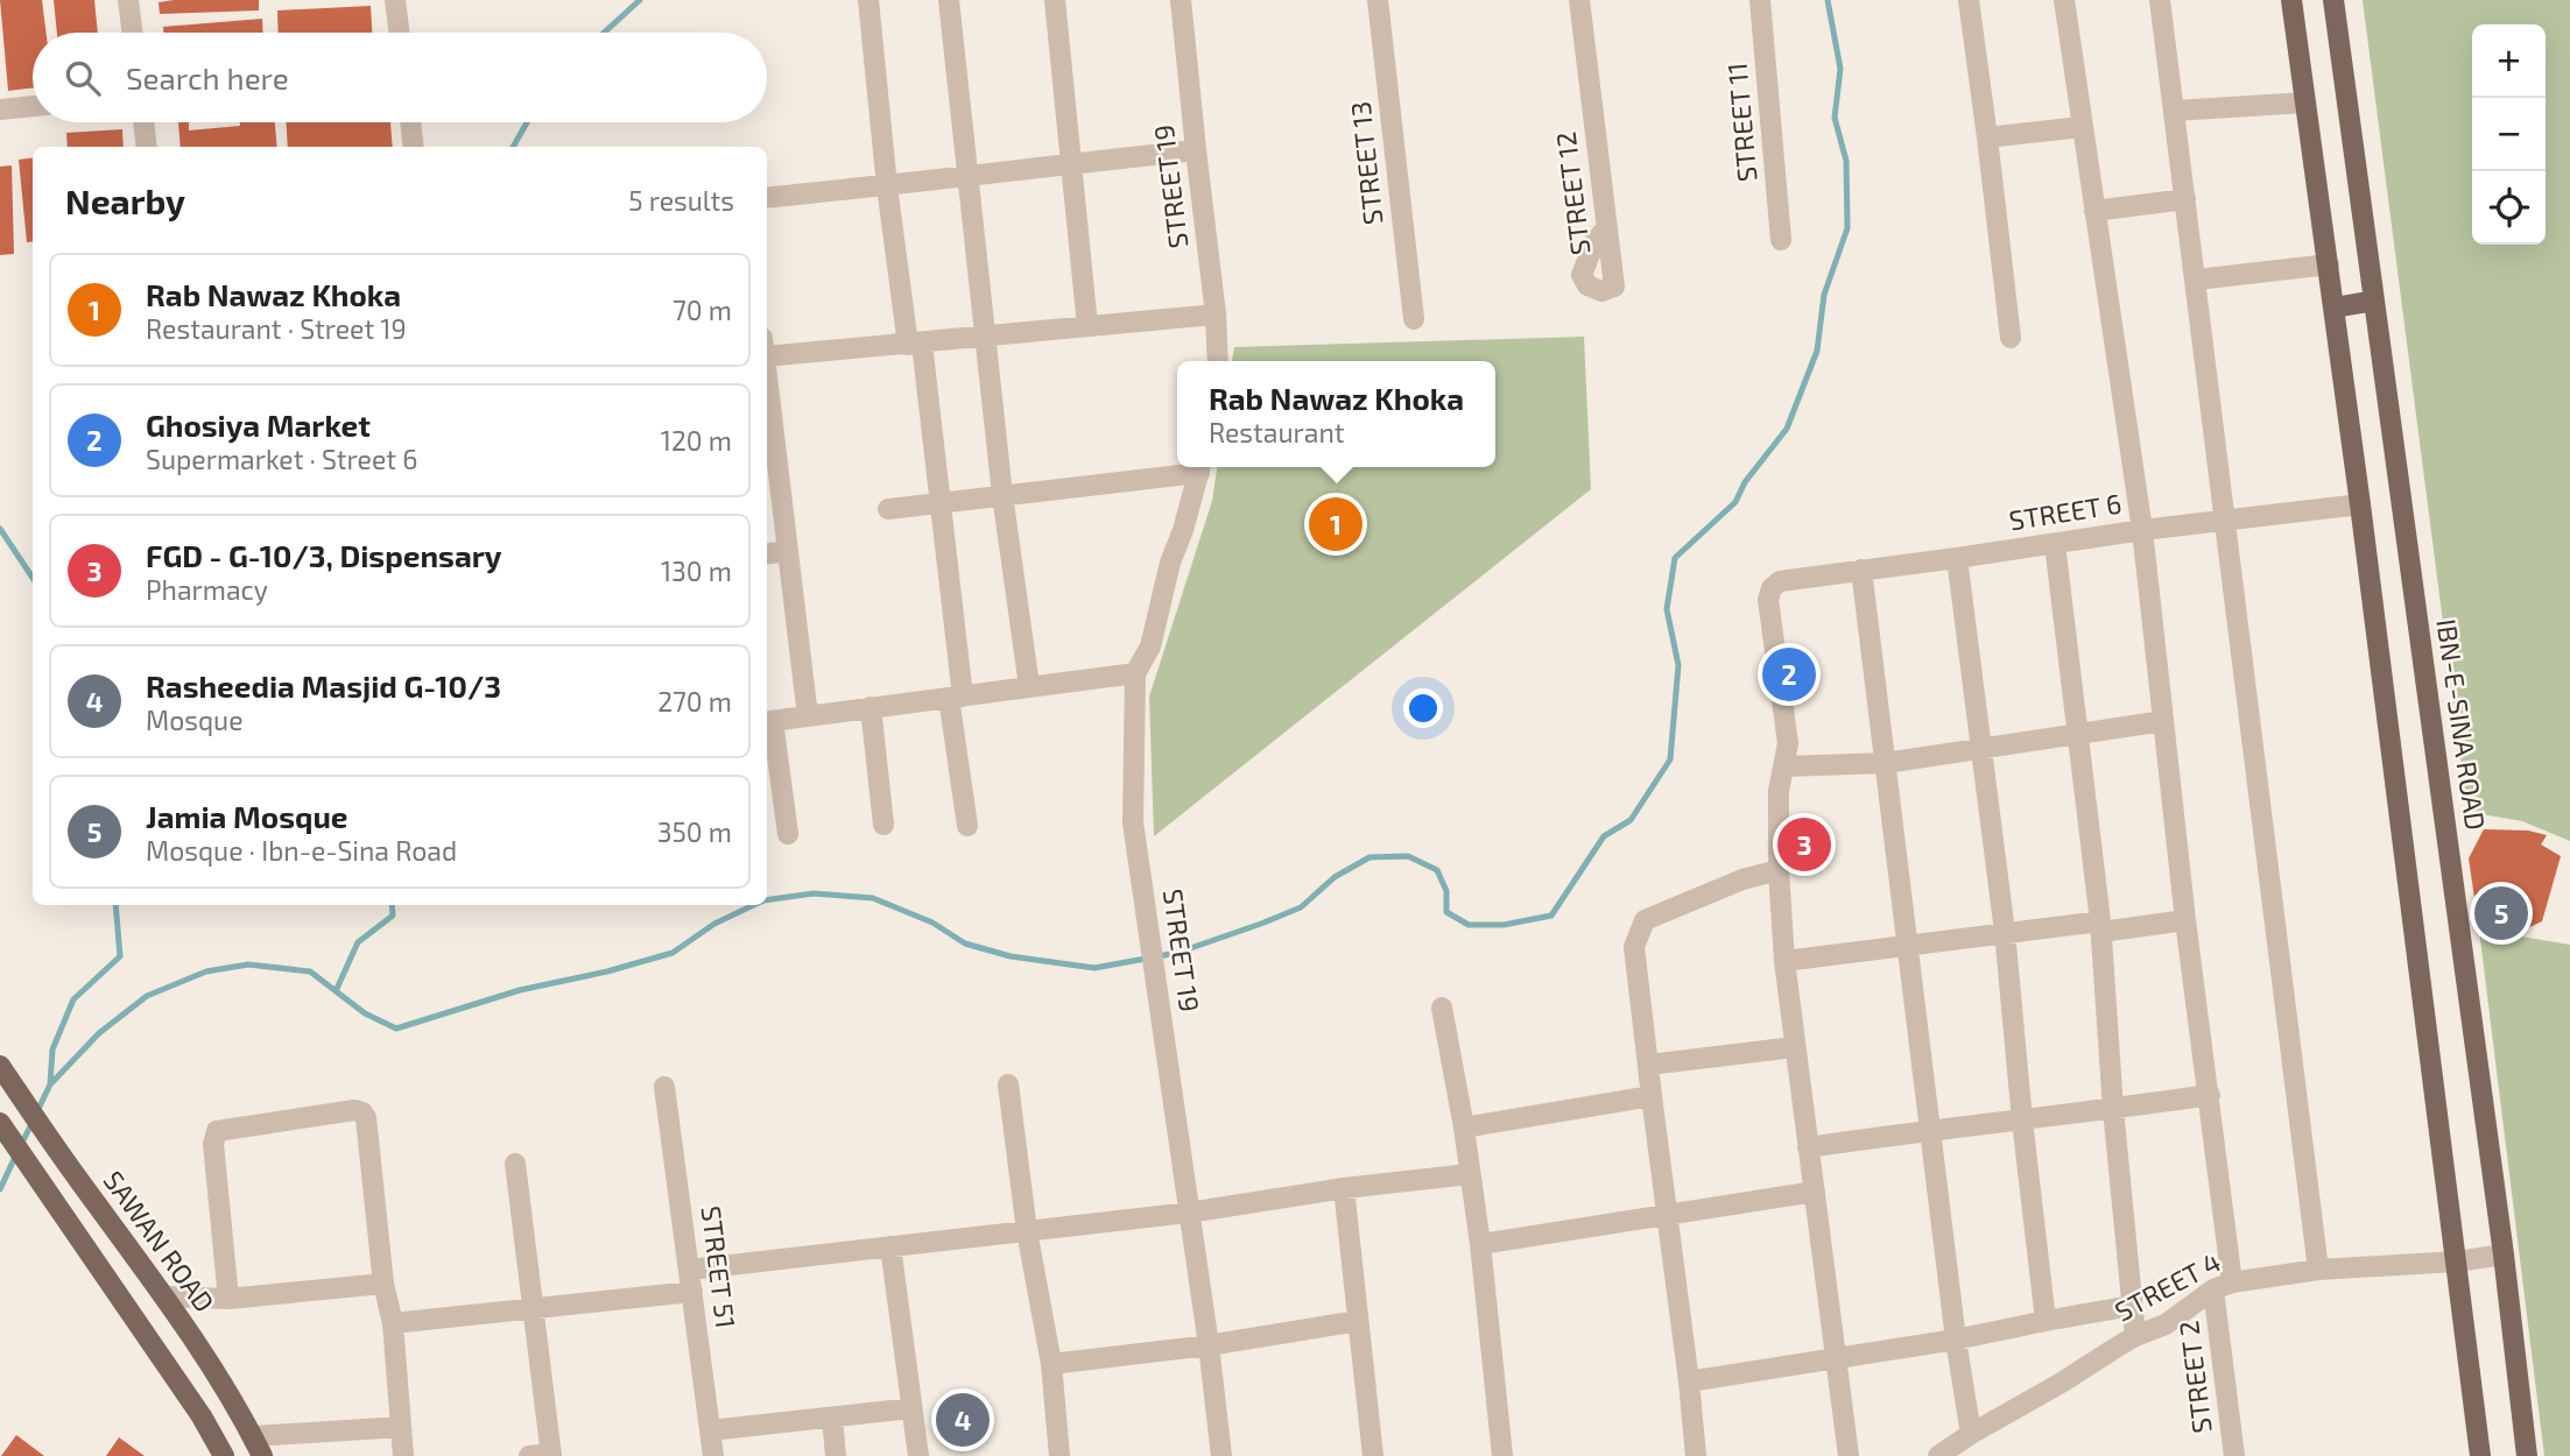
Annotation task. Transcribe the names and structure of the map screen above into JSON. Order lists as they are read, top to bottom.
{
  "streets": {
    "main road": ["IBN-E-SINA ROAD", "SAWAN ROAD"],
    "street": [
      "STREET 11",
      "STREET 13",
      "STREET 19",
      "STREET 12",
      "STREET 6",
      "STREET 51",
      "STREET 4",
      "STREET 2"
    ]
  },
  "crossings": [
    ["STREET 6", "STREET 2"],
    ["IBN-E-SINA ROAD", "STREET 4"],
    ["STREET 4", "STREET 2"]
  ],
  "page": {
    "map_buttons": ["+", "−"],
    "search": "Search here",
    "heading": ["Nearby", "5 results"],
    "list": [
      {
        "mark": "1",
        "name": "Rab Nawaz Khoka",
        "note": "Restaurant · Street 19",
        "value": "70 m"
      },
      {
        "mark": "2",
        "name": "Ghosiya Market",
        "note": "Supermarket · Street 6",
        "value": "120 m"
      },
      {
        "mark": "3",
        "name": "FGD - G-10/3, Dispensary",
        "note": "Pharmacy",
        "value": "130 m"
      },
      {
        "mark": "4",
        "name": "Rasheedia Masjid G-10/3",
        "note": "Mosque",
        "value": "270 m"
      },
      {
        "mark": "5",
        "name": "Jamia Mosque",
        "note": "Mosque · Ibn-e-Sina Road",
        "value": "350 m"
      }
    ],
    "popup": ["Rab Nawaz Khoka", "Restaurant"],
    "pins": [
      "1",
      "2",
      "3",
      "5",
      "4"
    ]
  }
}
